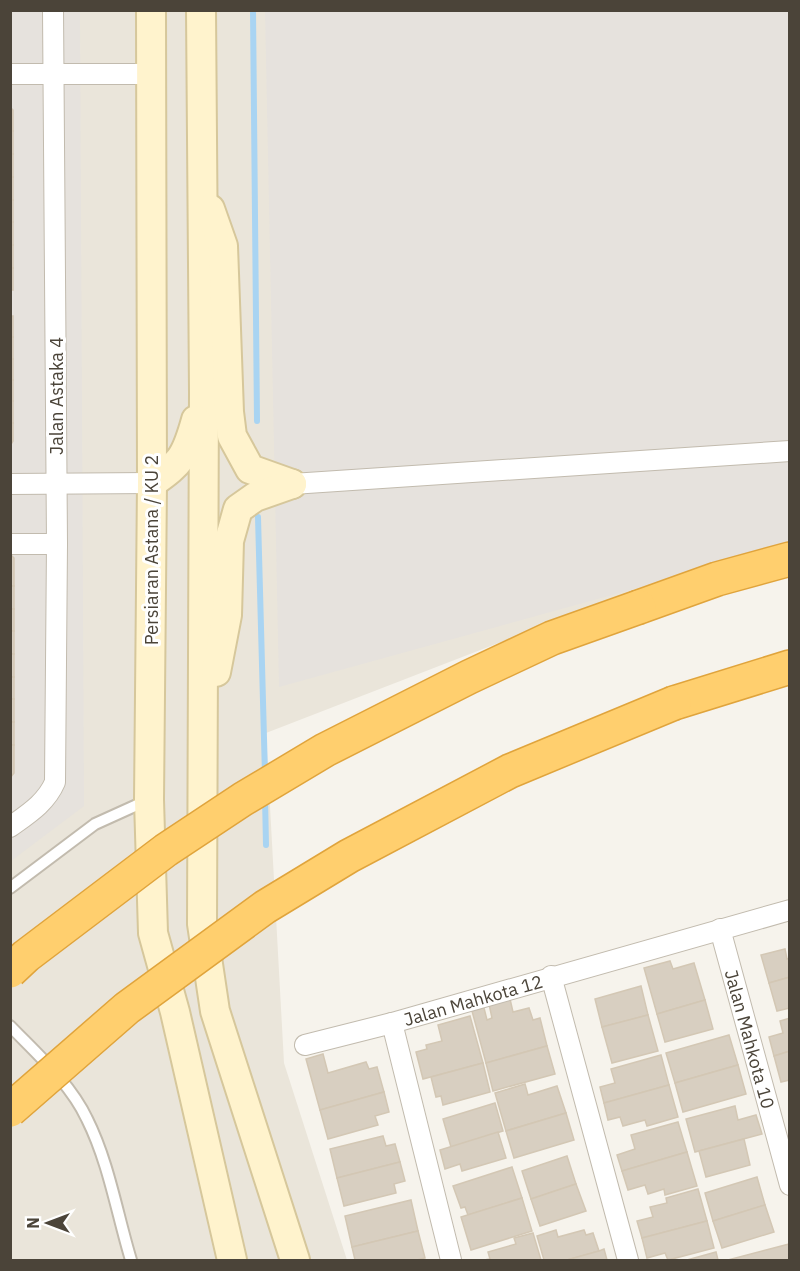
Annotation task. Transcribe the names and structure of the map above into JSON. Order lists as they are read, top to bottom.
{
  "streets": {
    "street": [
      "Jalan Astaka 4",
      "Persiaran Astana / KU 2",
      "Jalan Mahkota 12",
      "Jalan Mahkota 10"
    ]
  },
  "crossings": [
    ["Jalan Mahkota 12", "Jalan Mahkota 10"]
  ],
  "north": "left"
}
